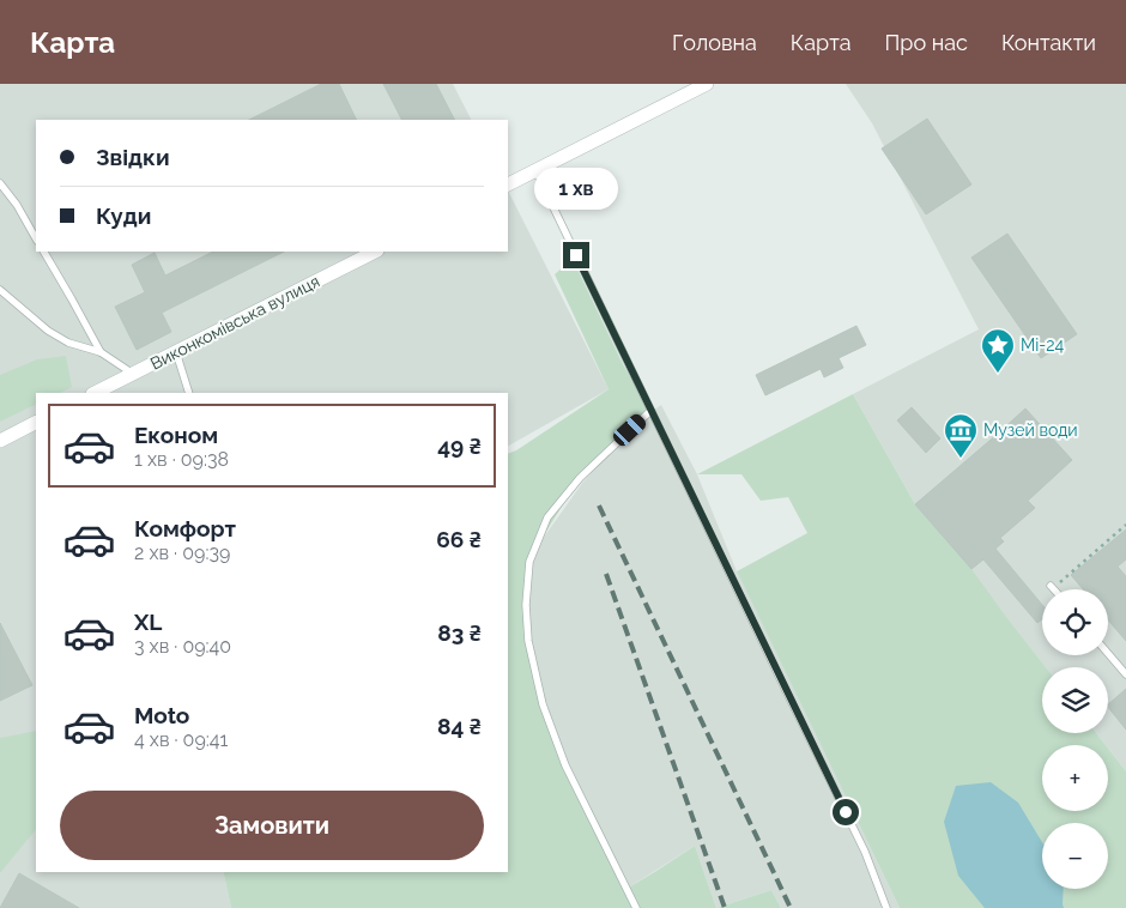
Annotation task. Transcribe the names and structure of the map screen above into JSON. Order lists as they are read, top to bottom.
{
  "streets": {
    "street": ["Виконкомівська вулиця"]
  },
  "places": {
    "place": ["Мі-24"],
    "museum": ["Музей води"]
  },
  "page": {
    "header": "Карта",
    "nav": [
      "Головна",
      "Карта",
      "Про нас",
      "Контакти"
    ],
    "banner": ["Звідки", "Куди"],
    "bubble": "1 хв",
    "list": [
      {
        "name": "Економ",
        "note": "1 хв · 09:38",
        "value": "49 ₴"
      },
      {
        "name": "Комфорт",
        "note": "2 хв · 09:39",
        "value": "66 ₴"
      },
      {
        "name": "XL",
        "note": "3 хв · 09:40",
        "value": "83 ₴"
      },
      {
        "name": "Moto",
        "note": "4 хв · 09:41",
        "value": "84 ₴"
      }
    ],
    "map_buttons": ["+", "−"],
    "buttons": "Замовити"
  }
}
